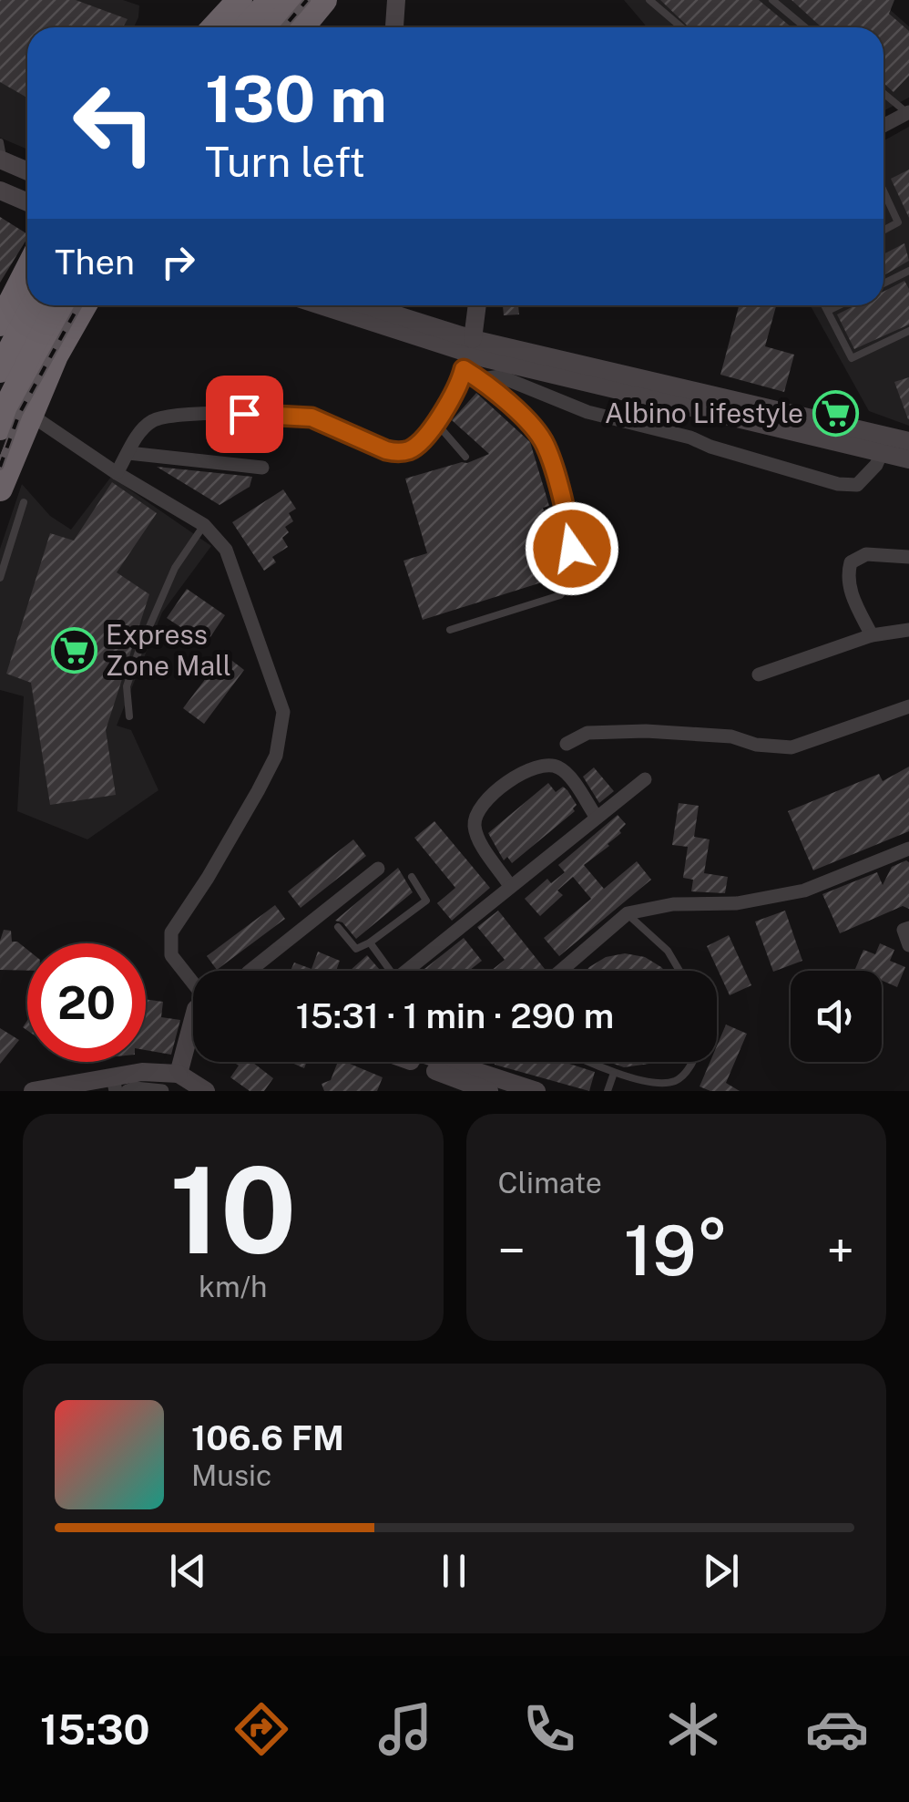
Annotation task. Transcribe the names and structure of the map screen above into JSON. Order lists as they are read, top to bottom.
{
  "places": {
    "supermarket": ["Albino Lifestyle", "Express Zone Mall"]
  },
  "page": {
    "turn": ["130 m", "Turn left"],
    "then": "Then",
    "limit": "20",
    "trip": "15:31 · 1 min · 290 m",
    "tile": [
      ["10", "km/h"],
      "Climate"
    ],
    "heat": ["−", "19°", "+"],
    "song": ["106.6 FM", "Music"],
    "tabs": "15:30"
  }
}
